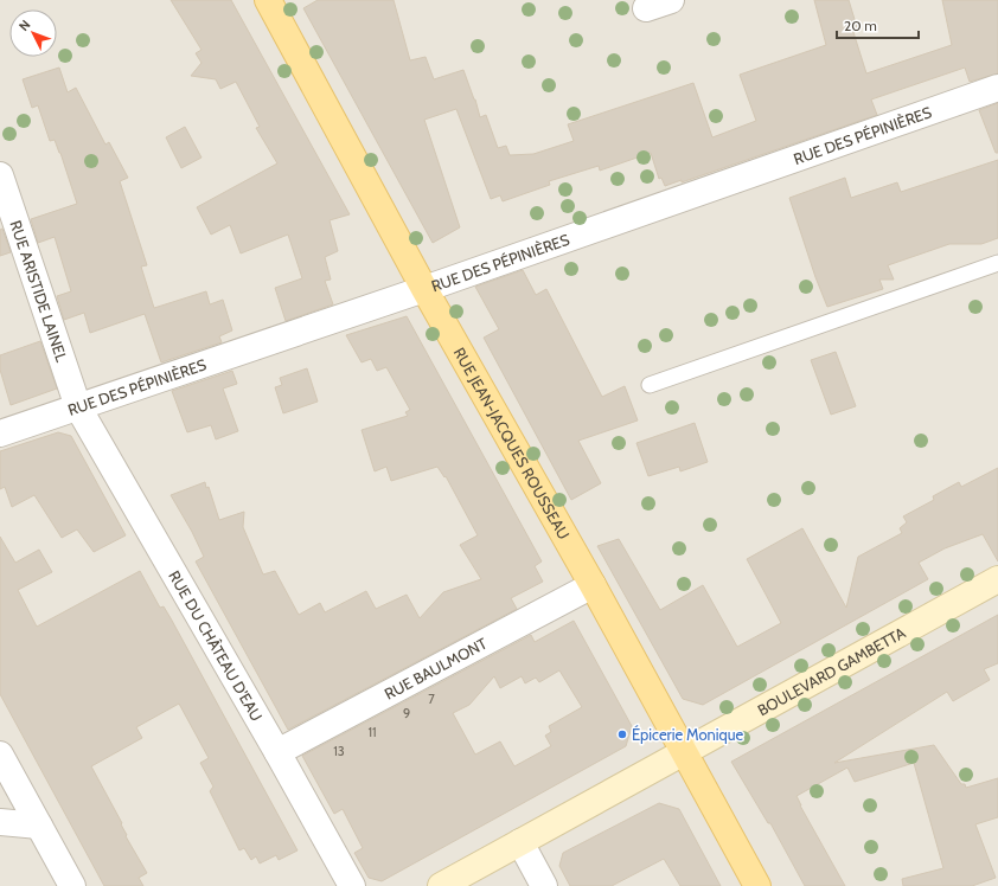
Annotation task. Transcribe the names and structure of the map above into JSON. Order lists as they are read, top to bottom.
{
  "streets": {
    "main road": ["RUE JEAN-JACQUES ROUSSEAU"],
    "street": [
      "RUE DES PÉPINIÈRES",
      "RUE ARISTIDE LAINEL",
      "RUE DU CHÂTEAU D'EAU",
      "RUE BAULMONT",
      "BOULEVARD GAMBETTA"
    ]
  },
  "crossings": [
    ["RUE DES PÉPINIÈRES", "RUE ARISTIDE LAINEL"],
    ["RUE DES PÉPINIÈRES", "RUE JEAN-JACQUES ROUSSEAU"],
    ["RUE DES PÉPINIÈRES", "RUE DU CHÂTEAU D'EAU"],
    ["RUE ARISTIDE LAINEL", "RUE DU CHÂTEAU D'EAU"],
    ["RUE JEAN-JACQUES ROUSSEAU", "RUE BAULMONT"],
    ["RUE JEAN-JACQUES ROUSSEAU", "BOULEVARD GAMBETTA"],
    ["RUE DU CHÂTEAU D'EAU", "RUE BAULMONT"]
  ],
  "places": ["Épicerie Monique"],
  "house_numbers": [
    "7",
    "9",
    "11",
    "13"
  ],
  "scale_bar": "20 m",
  "north": "top left"
}
